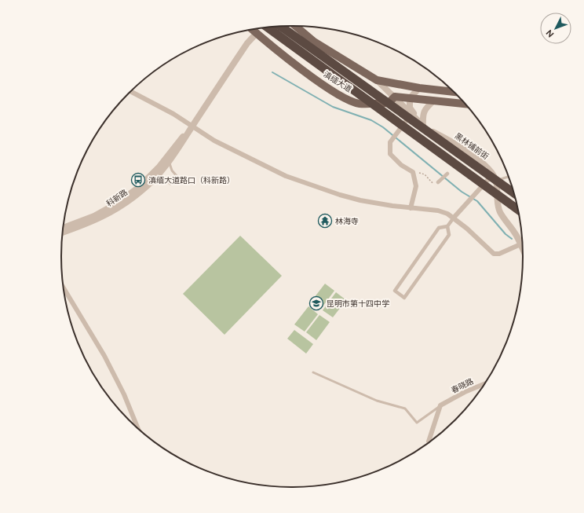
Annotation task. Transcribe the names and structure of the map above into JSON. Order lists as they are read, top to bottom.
{
  "streets": {
    "main road": ["滇缅大道"],
    "street": ["黑林铺前街", "科新路", "春晓路"]
  },
  "crossings": [
    ["滇缅大道", "科新路"]
  ],
  "places": {
    "bus stop": ["滇缅大道路口（科新路）"],
    "temple": ["林海寺"],
    "school or university": ["昆明市第十四中学"]
  },
  "north": "bottom left"
}
